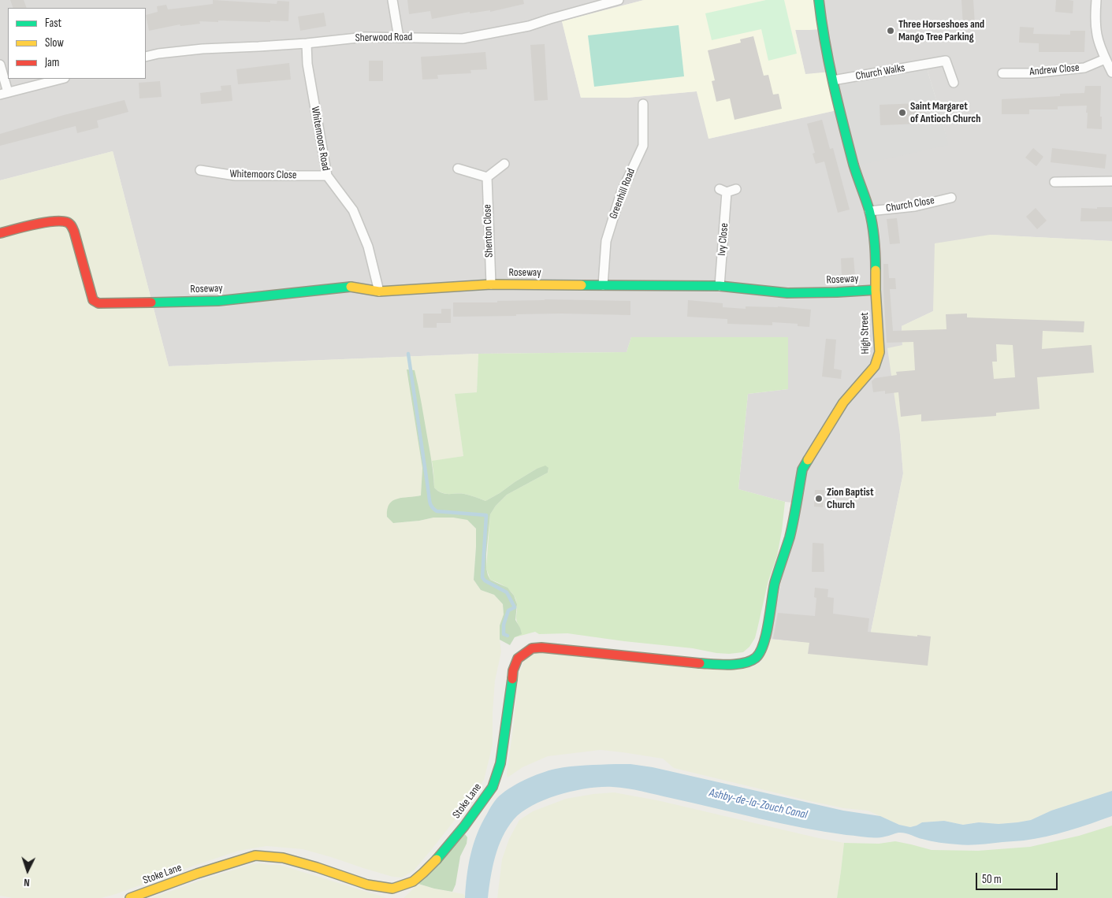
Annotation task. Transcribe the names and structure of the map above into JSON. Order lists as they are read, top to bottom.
{
  "streets": {
    "street": [
      "Sherwood Road",
      "Andrew Close",
      "Church Walks",
      "Whitemoors Road",
      "Whitemoors Close",
      "Greenhill Road",
      "Church Close",
      "Shenton Close",
      "Ivy Close",
      "Roseway",
      "High Street",
      "Stoke Lane"
    ]
  },
  "crossings": [
    ["Sherwood Road", "Whitemoors Road"],
    ["Church Walks", "High Street"],
    ["Whitemoors Road", "Whitemoors Close"],
    ["Whitemoors Road", "Roseway"],
    ["Greenhill Road", "Roseway"],
    ["Church Close", "High Street"],
    ["Shenton Close", "Roseway"],
    ["Ivy Close", "Roseway"],
    ["Roseway", "High Street"],
    ["High Street", "Stoke Lane"]
  ],
  "water": ["Ashby-de-la-Zouch Canal"],
  "places": ["Three Horseshoes and Mango Tree Parking", "Saint Margaret of Antioch Church", "Zion Baptist Church"],
  "legend": ["Fast", "Slow", "Jam"],
  "scale_bar": "50 m",
  "north": "bottom"
}
